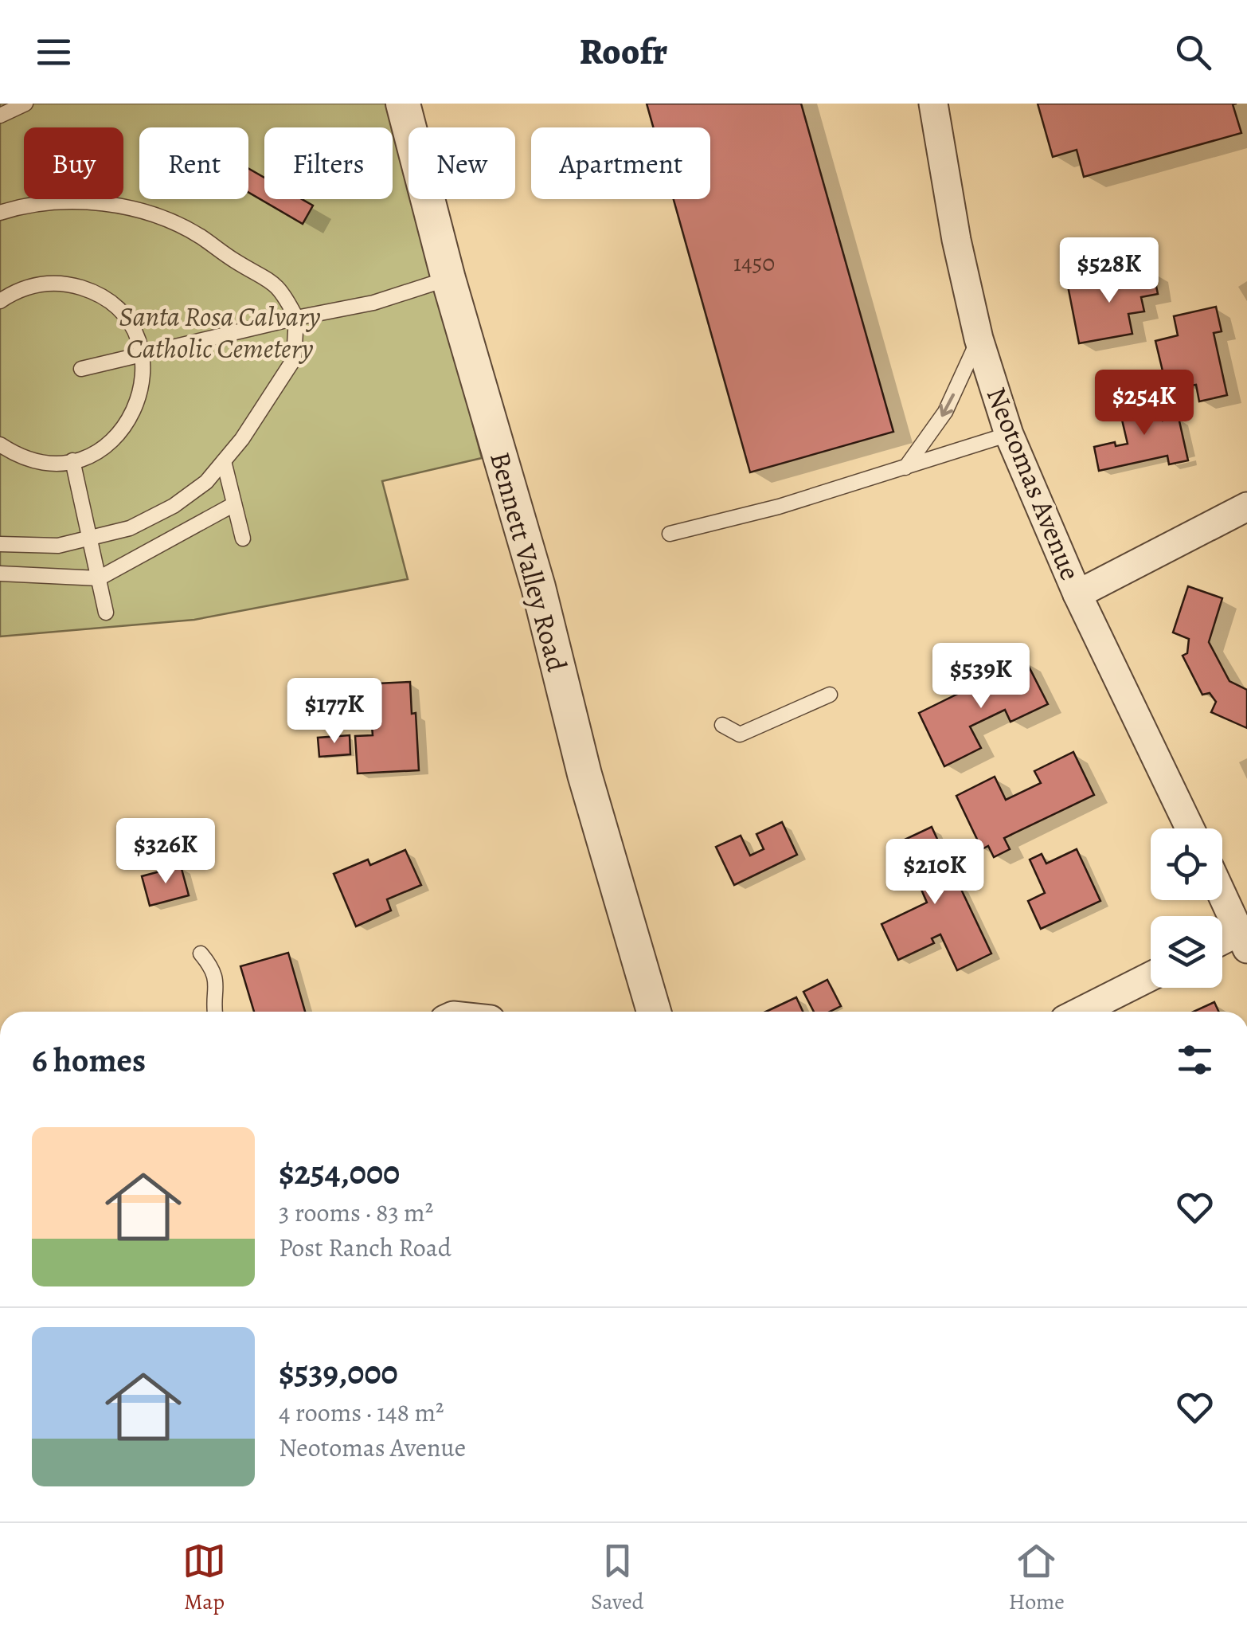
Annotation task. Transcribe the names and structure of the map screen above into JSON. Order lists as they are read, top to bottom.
{
  "streets": {
    "street": ["Neotomas Avenue", "Bennett Valley Road"]
  },
  "parks": ["Santa Rosa Calvary Catholic Cemetery"],
  "house_numbers": ["1450"],
  "page": {
    "header": "Roofr",
    "chip": [
      "Buy",
      "Rent",
      "Filters",
      "New",
      "Apartment"
    ],
    "price": [
      "$528K",
      "$254K",
      "$539K",
      "$177K",
      "$326K",
      "$210K"
    ],
    "heading": "6 homes",
    "list": [
      {
        "name": "$254,000",
        "note": "3 rooms · 83 m² · Post Ranch Road"
      },
      {
        "name": "$539,000",
        "note": "4 rooms · 148 m² · Neotomas Avenue"
      }
    ],
    "tabs": ["Map", "Saved", "Home"]
  }
}
